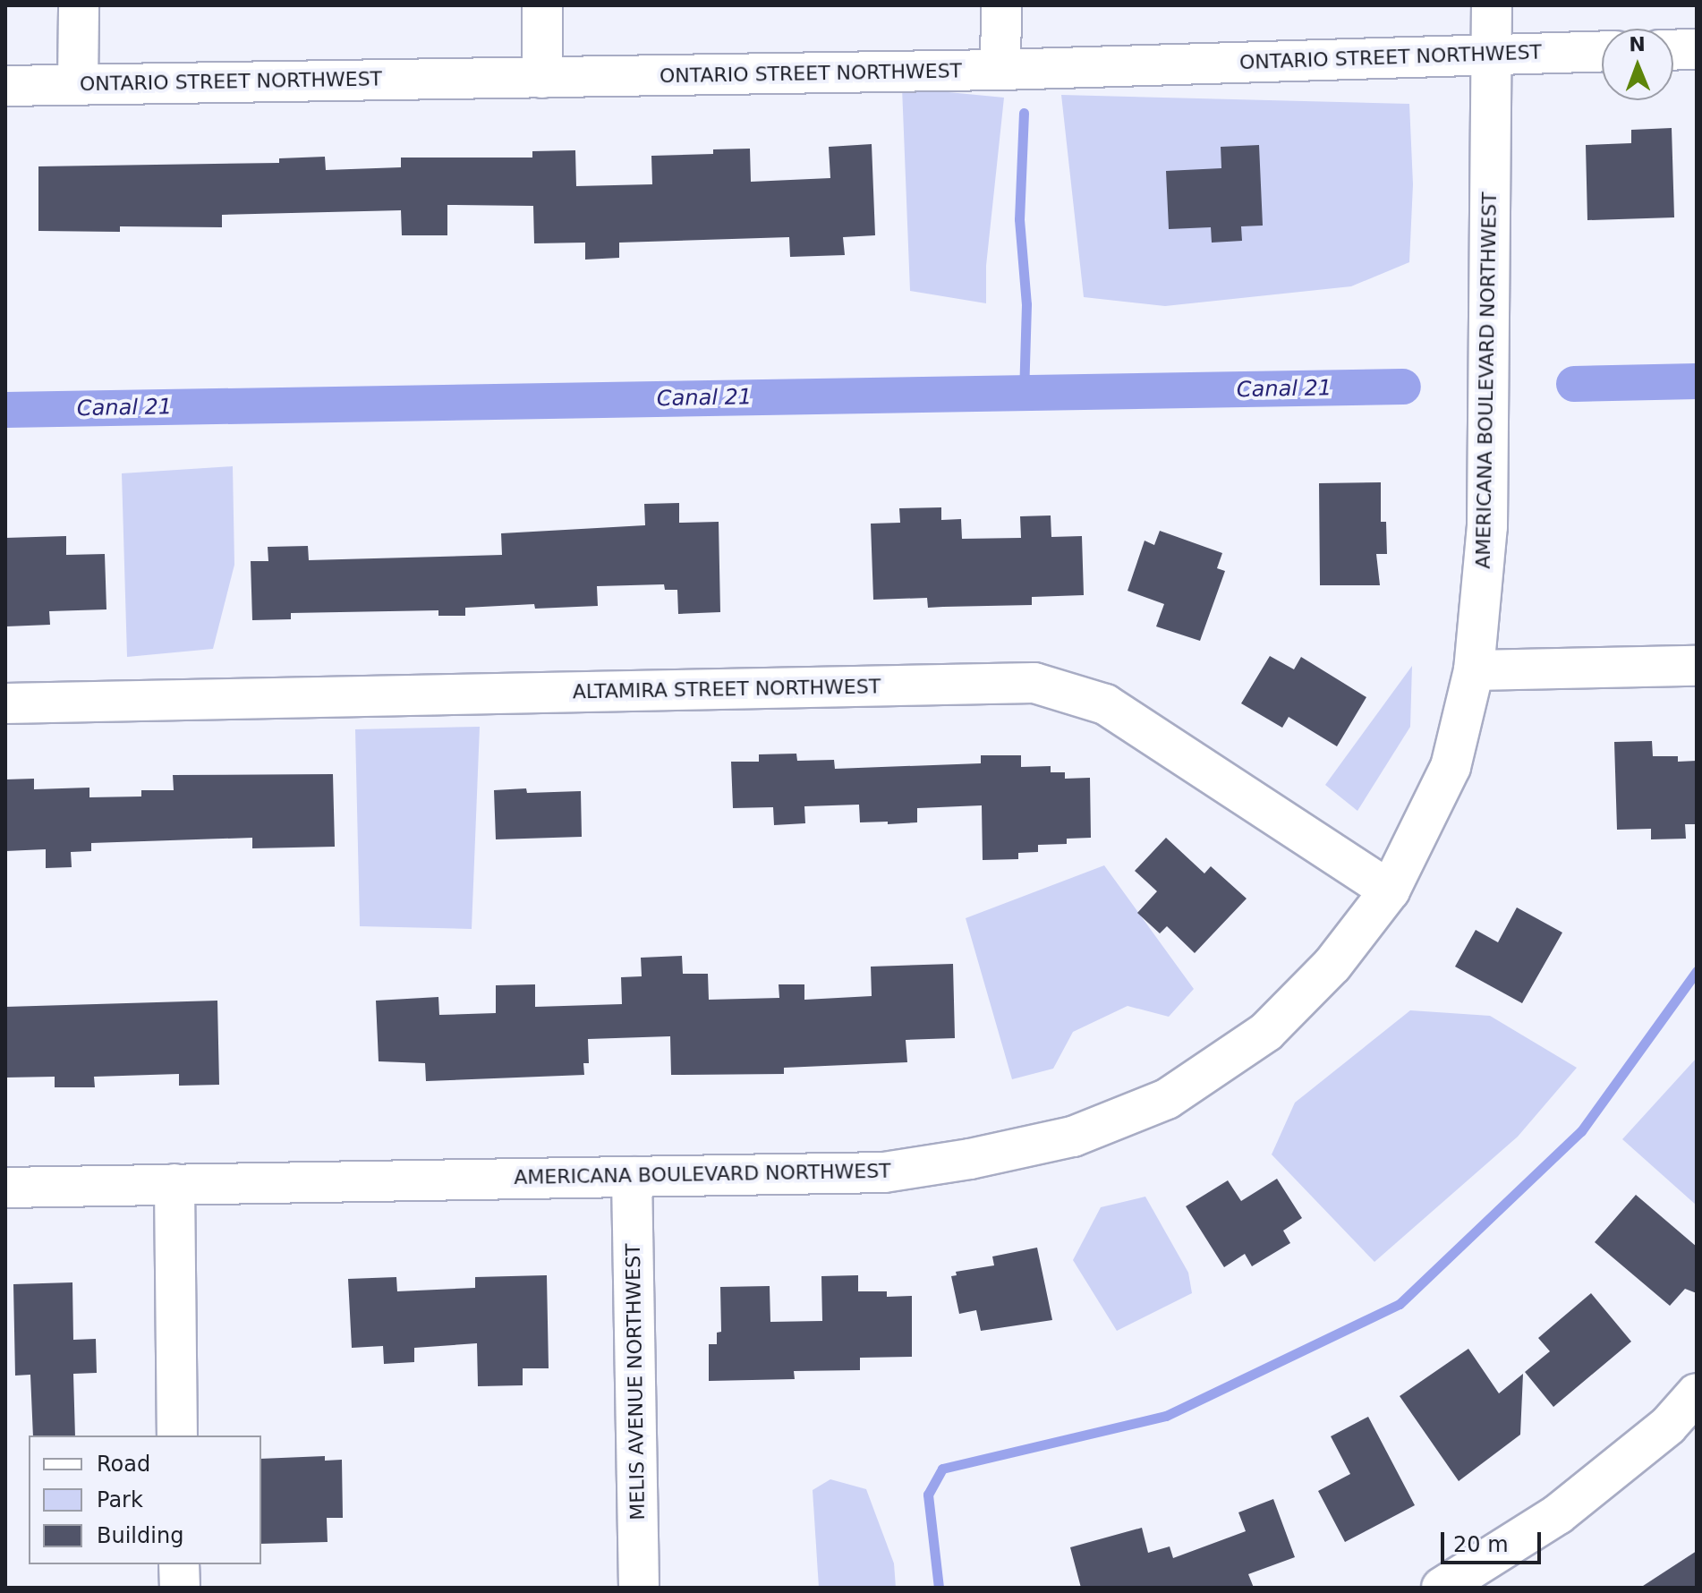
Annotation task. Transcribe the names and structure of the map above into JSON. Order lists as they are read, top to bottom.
{
  "streets": {
    "street": [
      "ONTARIO STREET NORTHWEST",
      "AMERICANA BOULEVARD NORTHWEST",
      "ALTAMIRA STREET NORTHWEST",
      "MELIS AVENUE NORTHWEST"
    ]
  },
  "crossings": [
    ["ONTARIO STREET NORTHWEST", "AMERICANA BOULEVARD NORTHWEST"],
    ["AMERICANA BOULEVARD NORTHWEST", "ALTAMIRA STREET NORTHWEST"],
    ["AMERICANA BOULEVARD NORTHWEST", "MELIS AVENUE NORTHWEST"]
  ],
  "water": ["Canal 21"],
  "legend": ["Road", "Park", "Building"],
  "scale_bar": "20 m",
  "north": "top"
}
